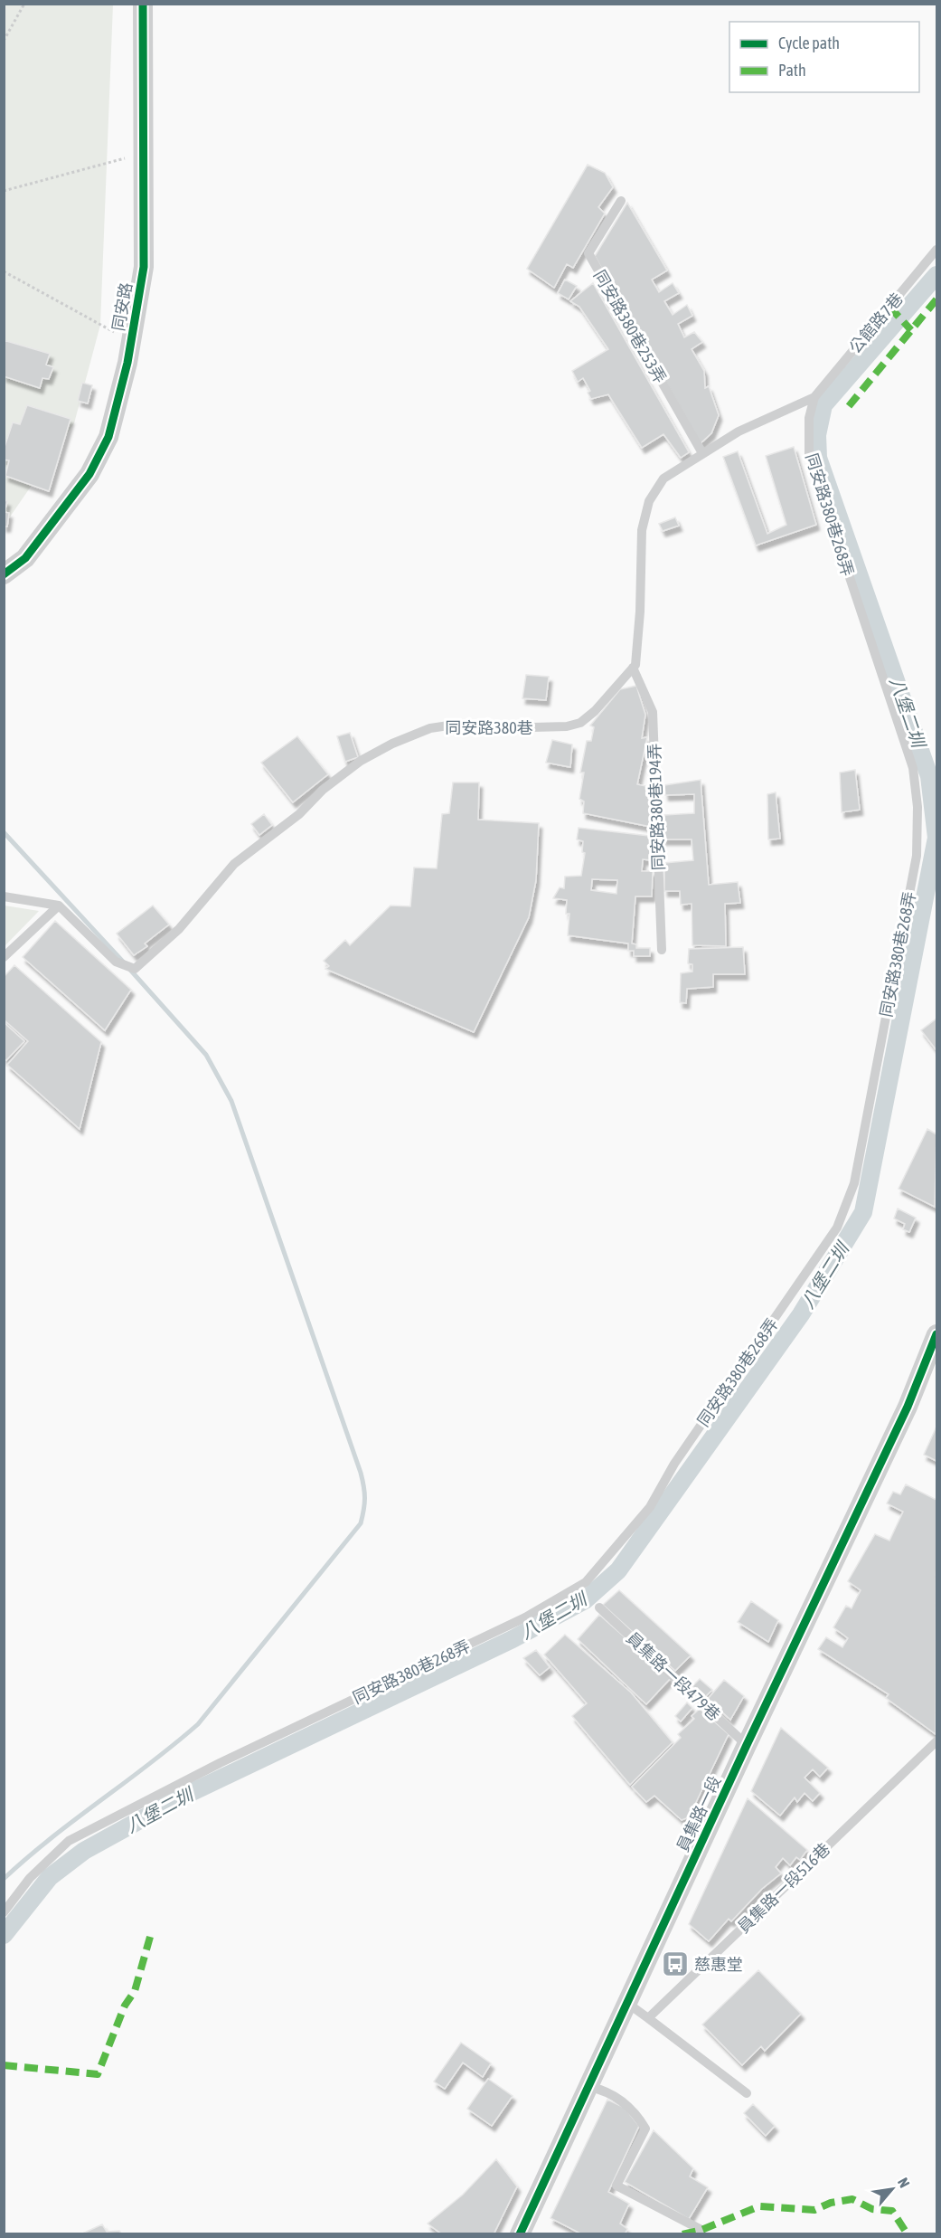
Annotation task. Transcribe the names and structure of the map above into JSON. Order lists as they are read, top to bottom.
{
  "streets": {
    "street": ["同安路", "員集路一段"],
    "lane": [
      "公館路7巷",
      "同安路380巷253弄",
      "同安路380巷268弄",
      "同安路380巷",
      "同安路380巷194弄",
      "員集路一段479巷",
      "員集路一段516巷"
    ]
  },
  "crossings": [
    ["公館路7巷", "同安路380巷268弄"],
    ["同安路380巷", "同安路380巷194弄"],
    ["員集路一段479巷", "員集路一段"]
  ],
  "water": ["八堡二圳"],
  "places": {
    "bus stop": ["慈惠堂"]
  },
  "legend": ["Cycle path", "Path"],
  "north": "top right"
}
